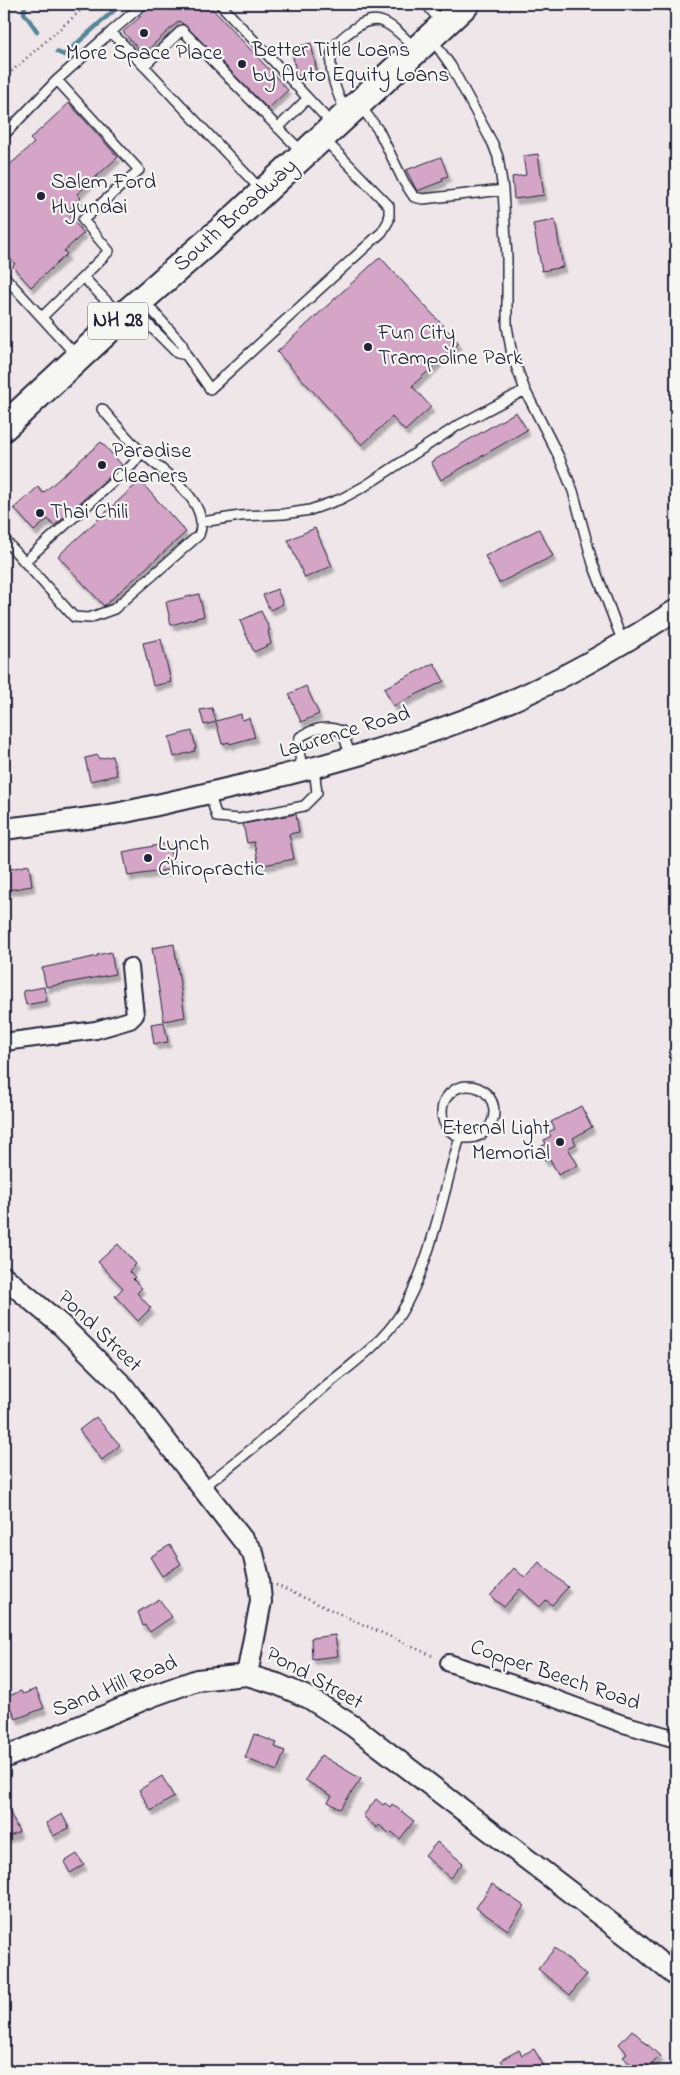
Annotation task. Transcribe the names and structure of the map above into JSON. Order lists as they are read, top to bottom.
{
  "streets": {
    "main road": ["South Broadway", "NH 28"],
    "street": [
      "Lawrence Road",
      "Pond Street",
      "Copper Beech Road",
      "Sand Hill Road"
    ]
  },
  "crossings": [
    ["Pond Street", "Sand Hill Road"]
  ],
  "places": [
    "More Space Place",
    "Better Title Loans by Auto Equity Loans",
    "Salem Ford Hyundai",
    "Fun City Trampoline Park",
    "Paradise Cleaners",
    "Thai Chili",
    "Lynch Chiropractic",
    "Eternal Light Memorial"
  ]
}
